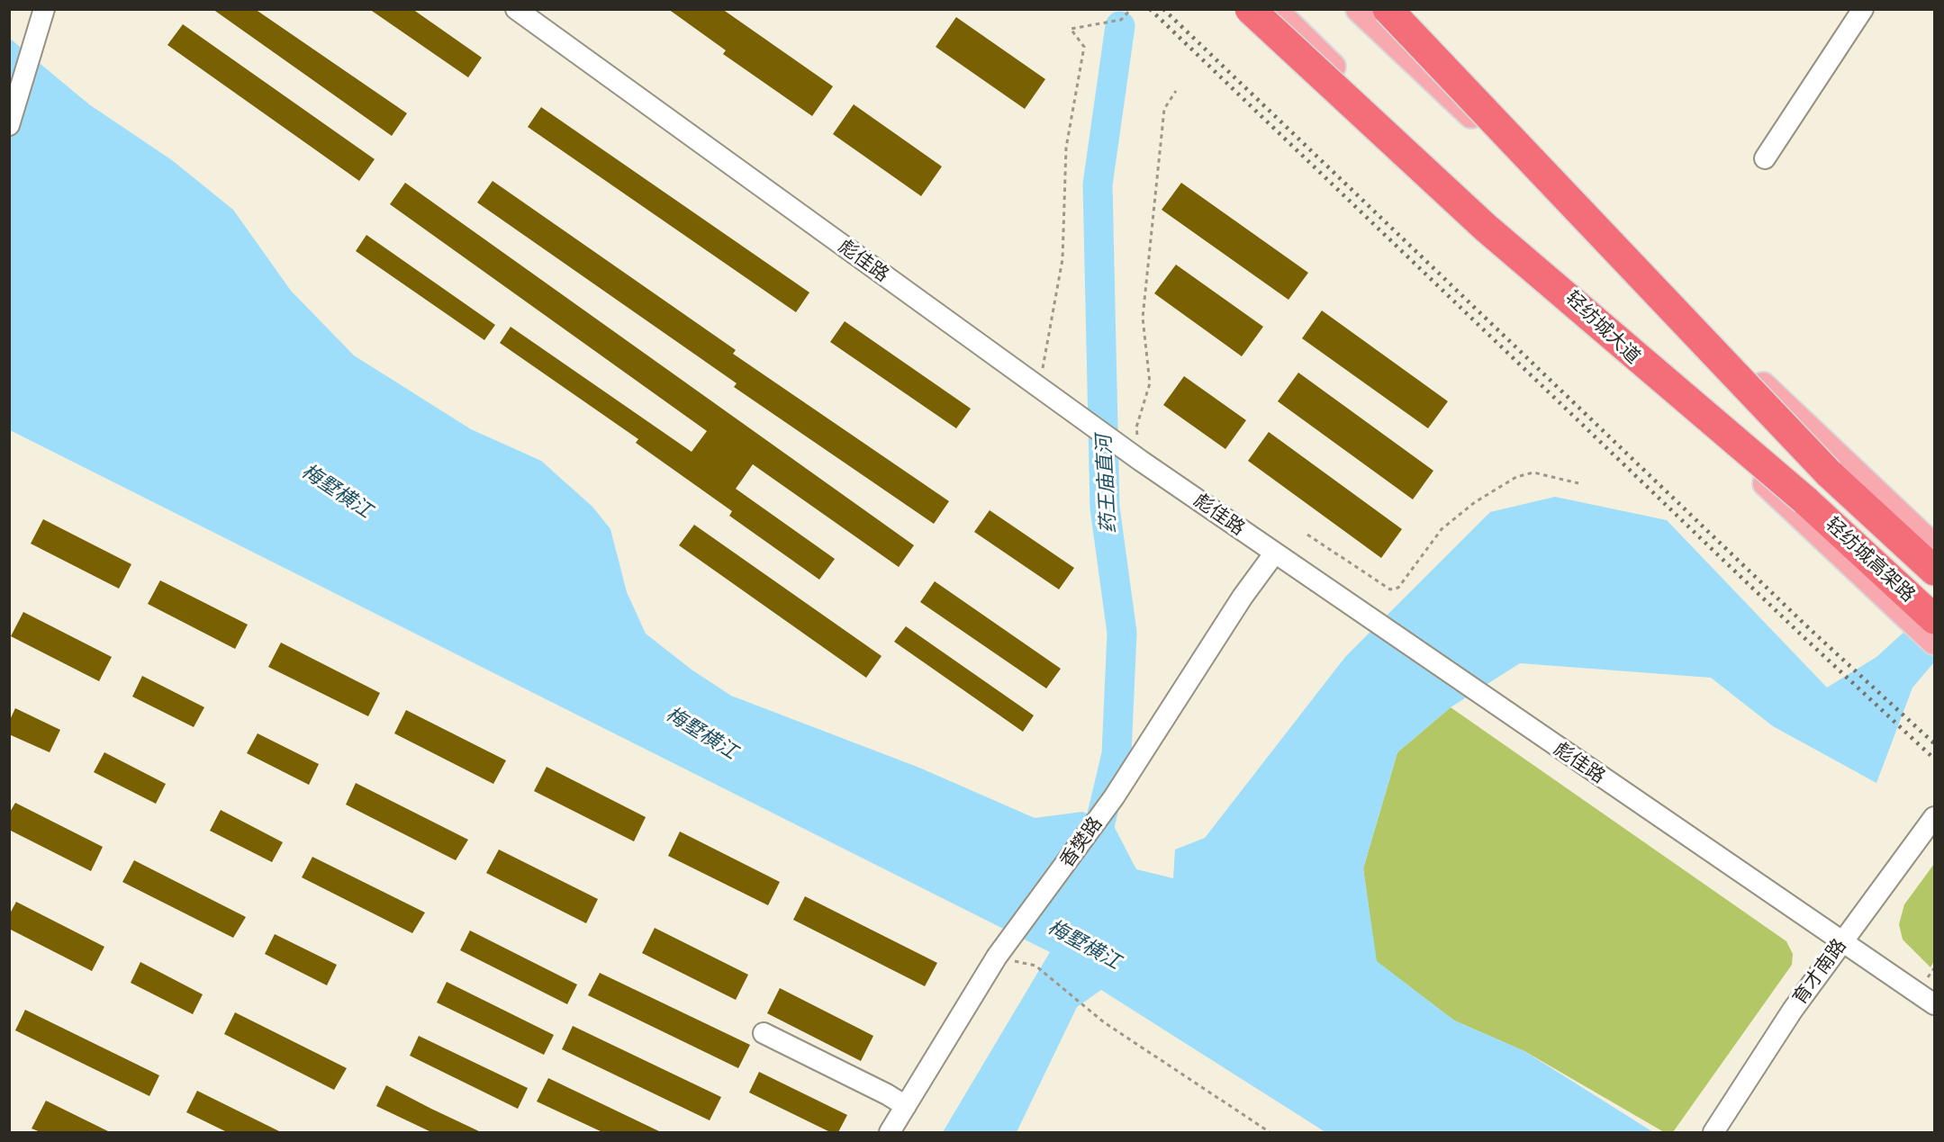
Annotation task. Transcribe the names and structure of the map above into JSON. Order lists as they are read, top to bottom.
{
  "streets": {
    "highway": ["轻纺城高架路"],
    "main road": ["轻纺城大道"],
    "street": ["彪佳路", "香樊路", "育才南路"]
  },
  "crossings": [
    ["彪佳路", "香樊路"],
    ["彪佳路", "育才南路"],
    ["轻纺城大道", "轻纺城高架路"]
  ],
  "water": ["药王庙直河", "梅墅横江"]
}
